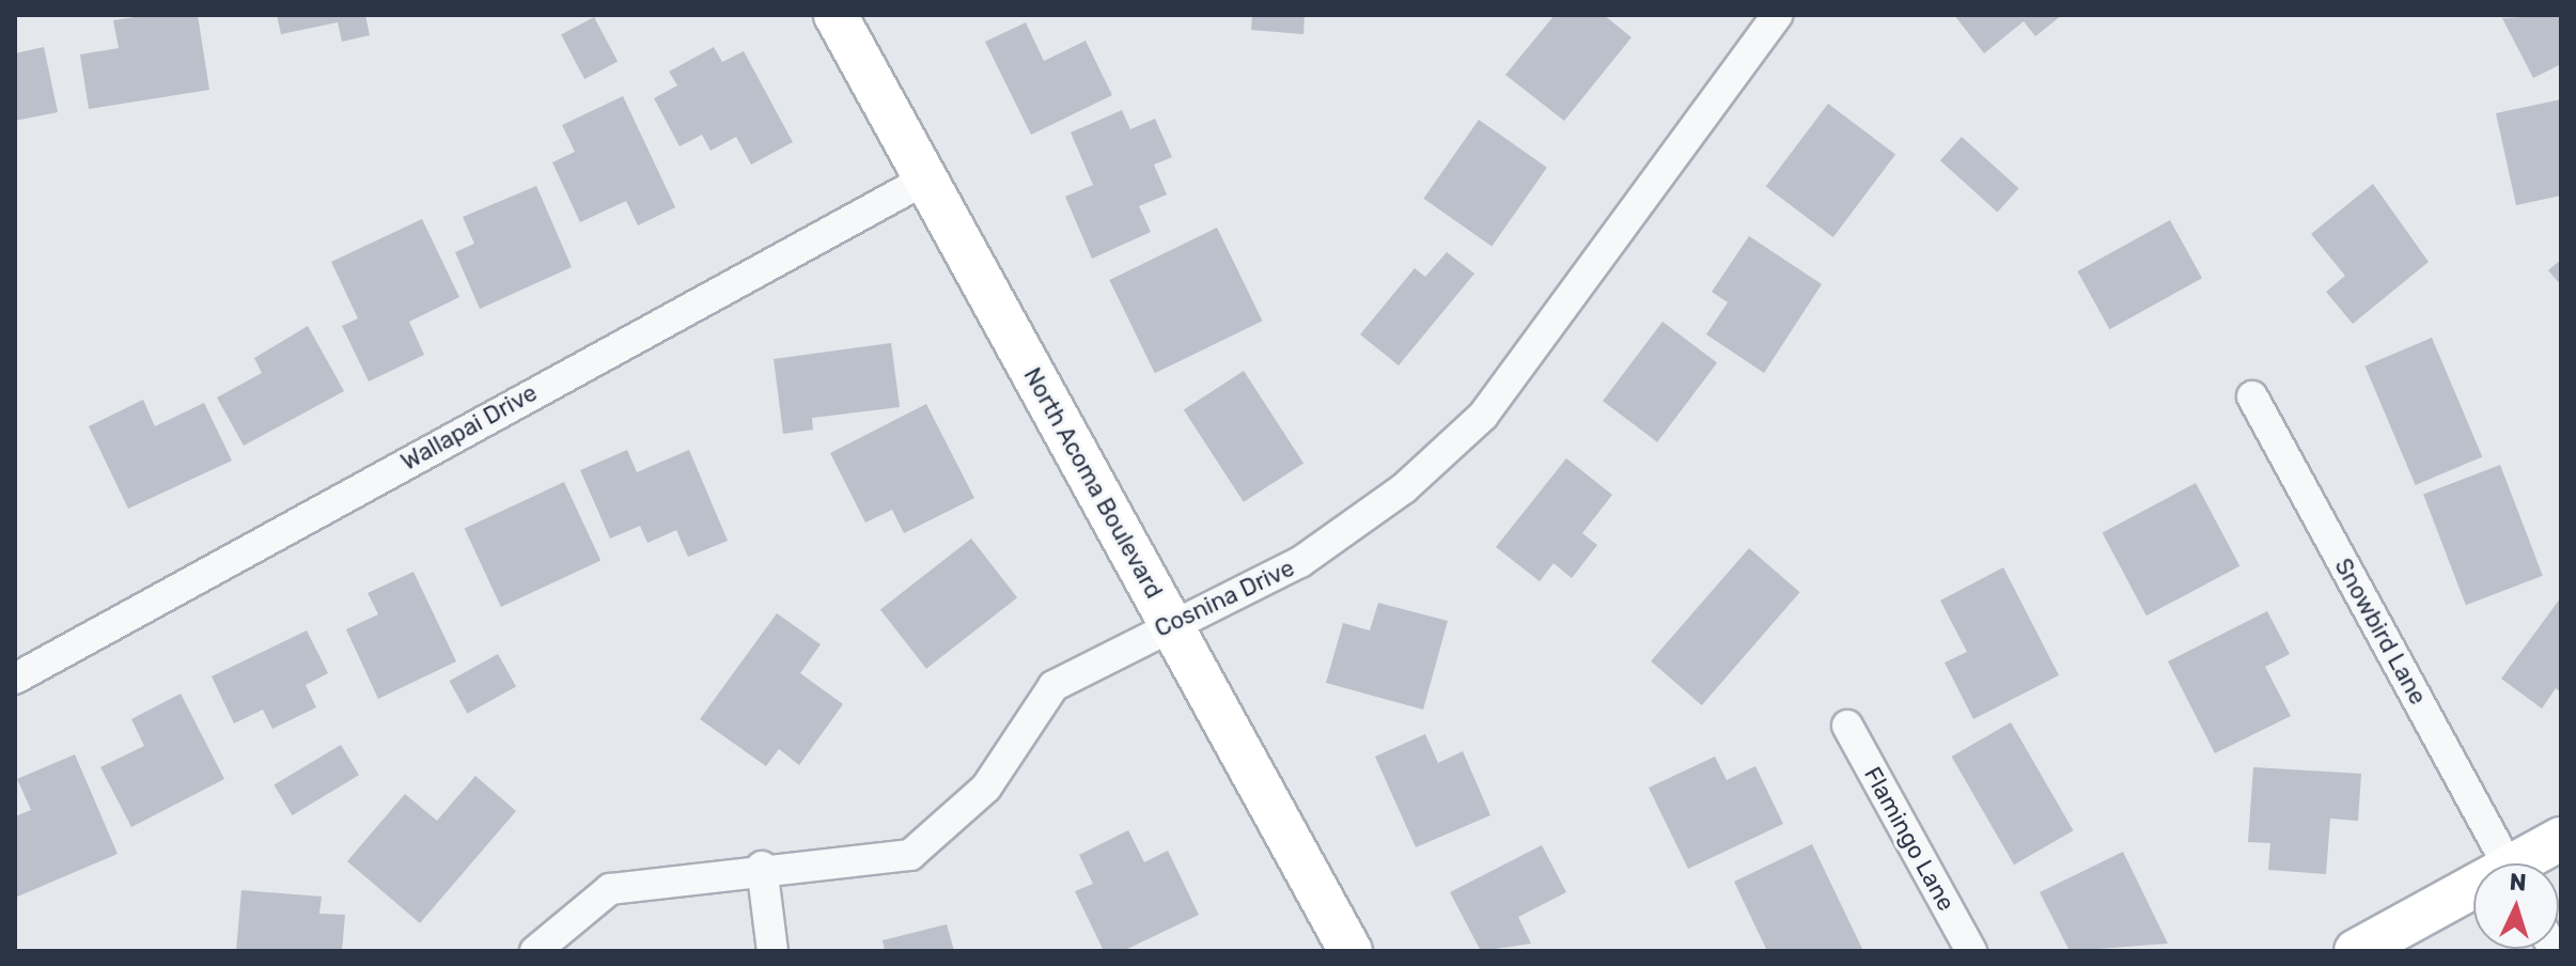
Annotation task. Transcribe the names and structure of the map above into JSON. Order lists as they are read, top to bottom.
{
  "streets": {
    "main road": ["North Acoma Boulevard"],
    "street": [
      "Wallapai Drive",
      "Cosnina Drive",
      "Snowbird Lane",
      "Flamingo Lane"
    ]
  },
  "crossings": [
    ["Wallapai Drive", "North Acoma Boulevard"],
    ["North Acoma Boulevard", "Cosnina Drive"]
  ],
  "north": "top"
}
